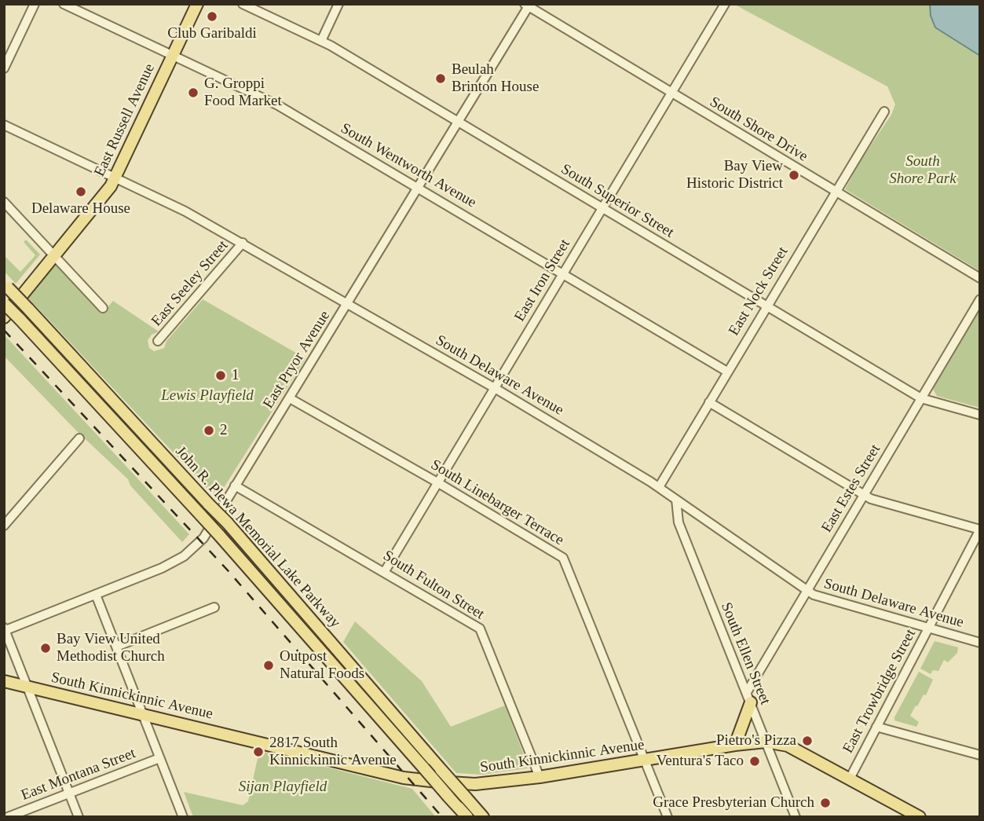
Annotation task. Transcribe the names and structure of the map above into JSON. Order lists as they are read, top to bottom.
{
  "streets": {
    "main road": ["East Russell Avenue", "John R. Plewa Memorial Lake Parkway", "South Kinnickinnic Avenue"],
    "street": [
      "South Shore Drive",
      "South Wentworth Avenue",
      "South Superior Street",
      "East Iron Street",
      "East Seeley Street",
      "East Nock Street",
      "East Pryor Avenue",
      "South Delaware Avenue",
      "East Estes Street",
      "South Linebarger Terrace",
      "South Fulton Street",
      "South Ellen Street",
      "East Trowbridge Street",
      "East Montana Street"
    ]
  },
  "crossings": [
    ["East Russell Avenue", "South Wentworth Avenue"],
    ["East Russell Avenue", "South Delaware Avenue"],
    ["South Shore Drive", "East Iron Street"],
    ["South Shore Drive", "East Nock Street"],
    ["South Shore Drive", "East Pryor Avenue"],
    ["South Wentworth Avenue", "East Iron Street"],
    ["South Wentworth Avenue", "East Nock Street"],
    ["South Wentworth Avenue", "East Pryor Avenue"],
    ["South Superior Street", "East Iron Street"],
    ["South Superior Street", "East Nock Street"],
    ["South Superior Street", "East Pryor Avenue"],
    ["South Superior Street", "East Estes Street"],
    ["East Iron Street", "South Delaware Avenue"],
    ["East Iron Street", "South Linebarger Terrace"],
    ["East Iron Street", "South Fulton Street"],
    ["East Seeley Street", "South Delaware Avenue"],
    ["East Nock Street", "South Delaware Avenue"],
    ["East Pryor Avenue", "South Delaware Avenue"],
    ["East Pryor Avenue", "South Linebarger Terrace"],
    ["East Pryor Avenue", "South Fulton Street"],
    ["South Delaware Avenue", "East Estes Street"],
    ["South Delaware Avenue", "South Ellen Street"],
    ["South Delaware Avenue", "East Trowbridge Street"],
    ["East Estes Street", "South Ellen Street"],
    ["South Linebarger Terrace", "South Kinnickinnic Avenue"],
    ["South Fulton Street", "South Kinnickinnic Avenue"],
    ["South Ellen Street", "South Kinnickinnic Avenue"],
    ["East Trowbridge Street", "South Kinnickinnic Avenue"]
  ],
  "parks": ["South Shore Park", "Lewis Playfield", "Sijan Playfield"],
  "places": [
    "Club Garibaldi",
    "Beulah Brinton House",
    "G. Groppi Food Market",
    "Bay View Historic District",
    "Delaware House",
    "1",
    "2",
    "Bay View United Methodist Church",
    "Outpost Natural Foods",
    "Pietro's Pizza",
    "2817 South Kinnickinnic Avenue",
    "Ventura's Taco",
    "Grace Presbyterian Church"
  ]
}
